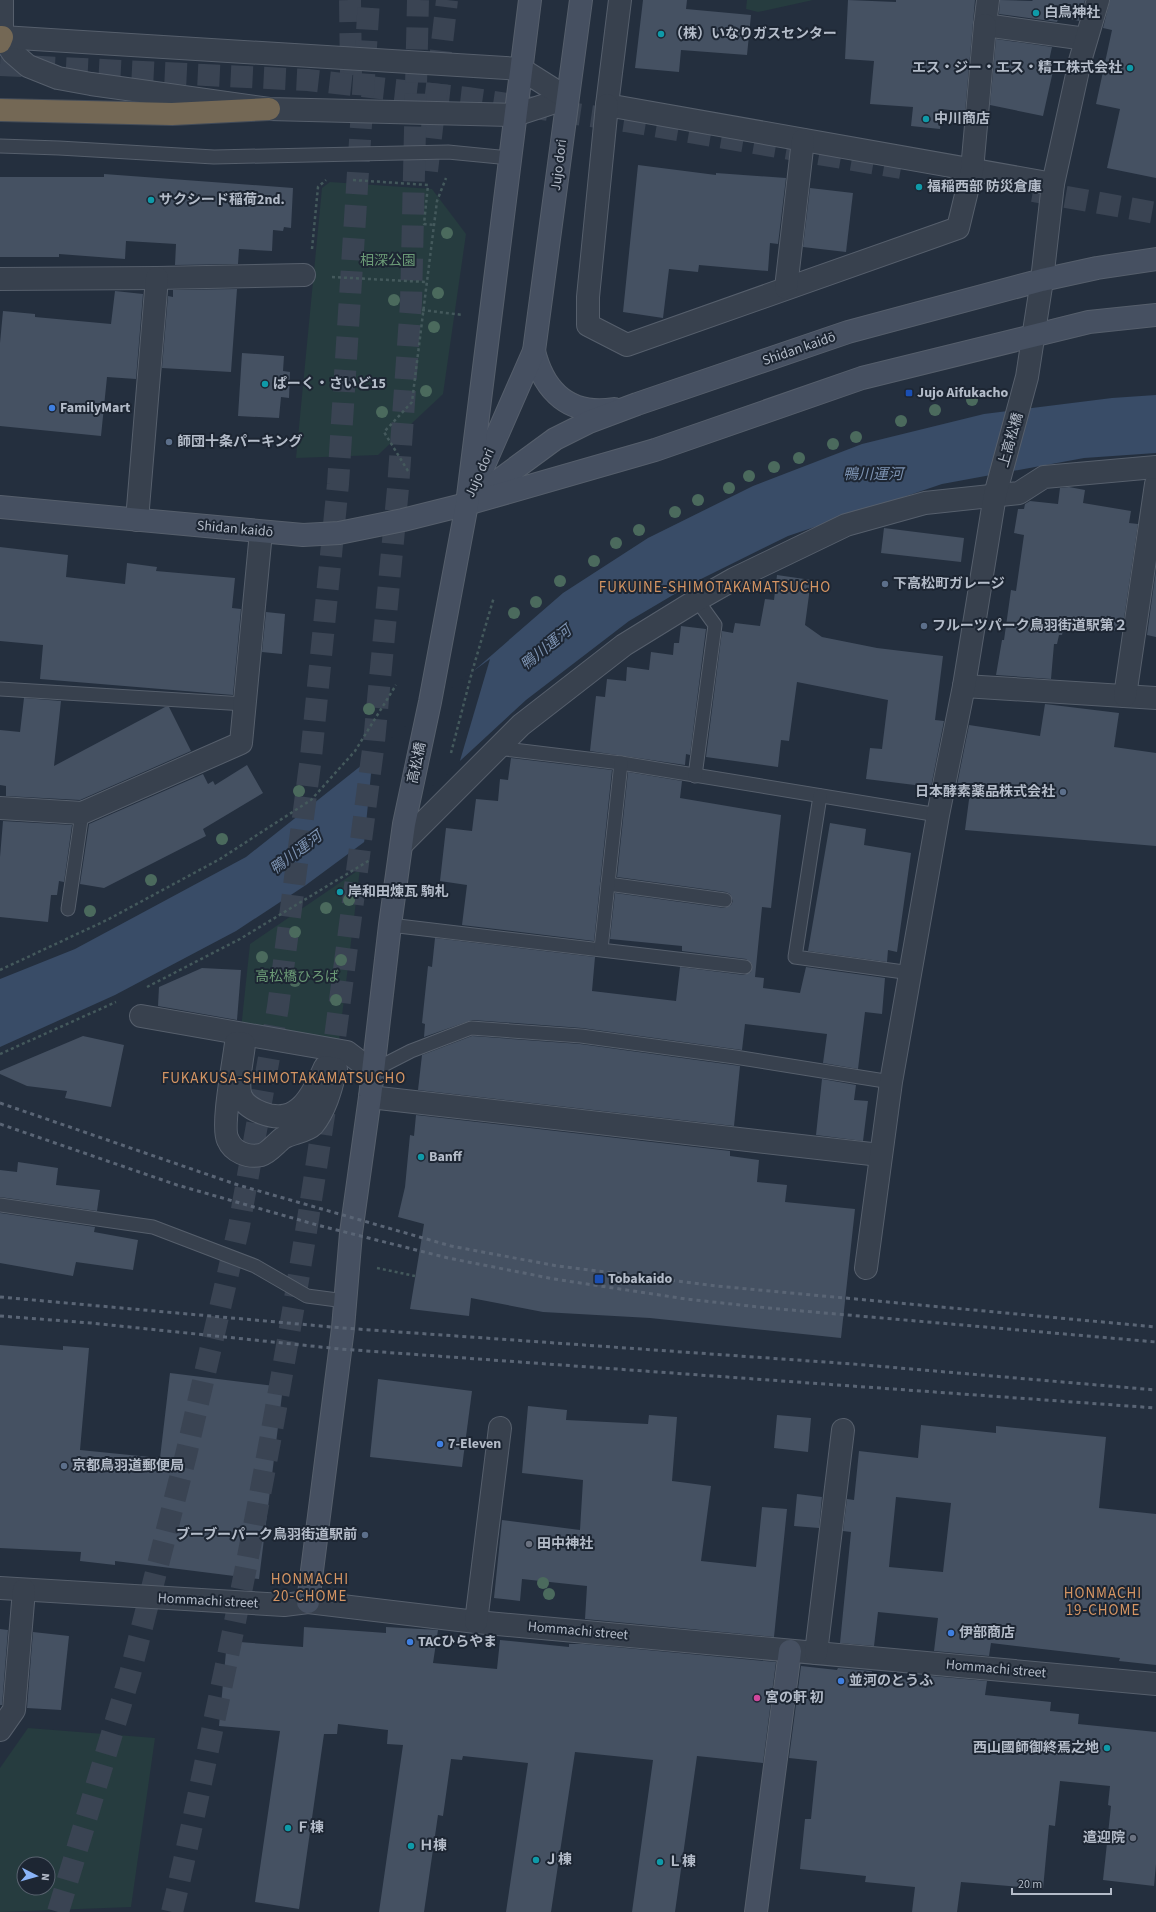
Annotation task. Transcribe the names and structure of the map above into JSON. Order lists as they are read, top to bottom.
{
  "streets": {
    "street": [
      "Jujo dori",
      "Shidan kaidō",
      "上高松橋",
      "高松橋",
      "Hommachi street"
    ]
  },
  "crossings": [
    ["Jujo dori", "Shidan kaidō"],
    ["Jujo dori", "高松橋"],
    ["Shidan kaidō", "上高松橋"],
    ["Shidan kaidō", "高松橋"],
    ["高松橋", "Hommachi street"]
  ],
  "districts": [
    "FUKUINE-SHIMOTAKAMATSUCHO",
    "FUKAKUSA-SHIMOTAKAMATSUCHO",
    "HONMACHI 20-CHOME",
    "HONMACHI 19-CHOME"
  ],
  "water": ["鴨川運河"],
  "parks": ["相深公園", "高松橋ひろば"],
  "places": {
    "other": [
      "白鳥神社",
      "（株）いなりガスセンター",
      "エス・ジー・エス・精工株式会社",
      "中川商店",
      "福稲西部 防災倉庫",
      "サクシード稲荷2nd.",
      "ぱーく・さいど15",
      "FamilyMart",
      "師団十条パーキング",
      "下高松町ガレージ",
      "フルーツパーク鳥羽街道駅第２",
      "日本酵素薬品株式会社",
      "岸和田煉瓦 駒札",
      "Banff",
      "7-Eleven",
      "京都鳥羽道郵便局",
      "ブーブーパーク鳥羽街道駅前",
      "田中神社",
      "伊部商店",
      "TACひらやま",
      "並河のとうふ",
      "宮の軒 初",
      "西山國師御終焉之地",
      "Ｆ棟",
      "遣迎院",
      "Ｈ棟",
      "Ｊ棟",
      "Ｌ棟"
    ],
    "transit": ["Jujo Aifukacho", "Tobakaido"]
  },
  "scale_bar": "20 m",
  "north": "right"
}
